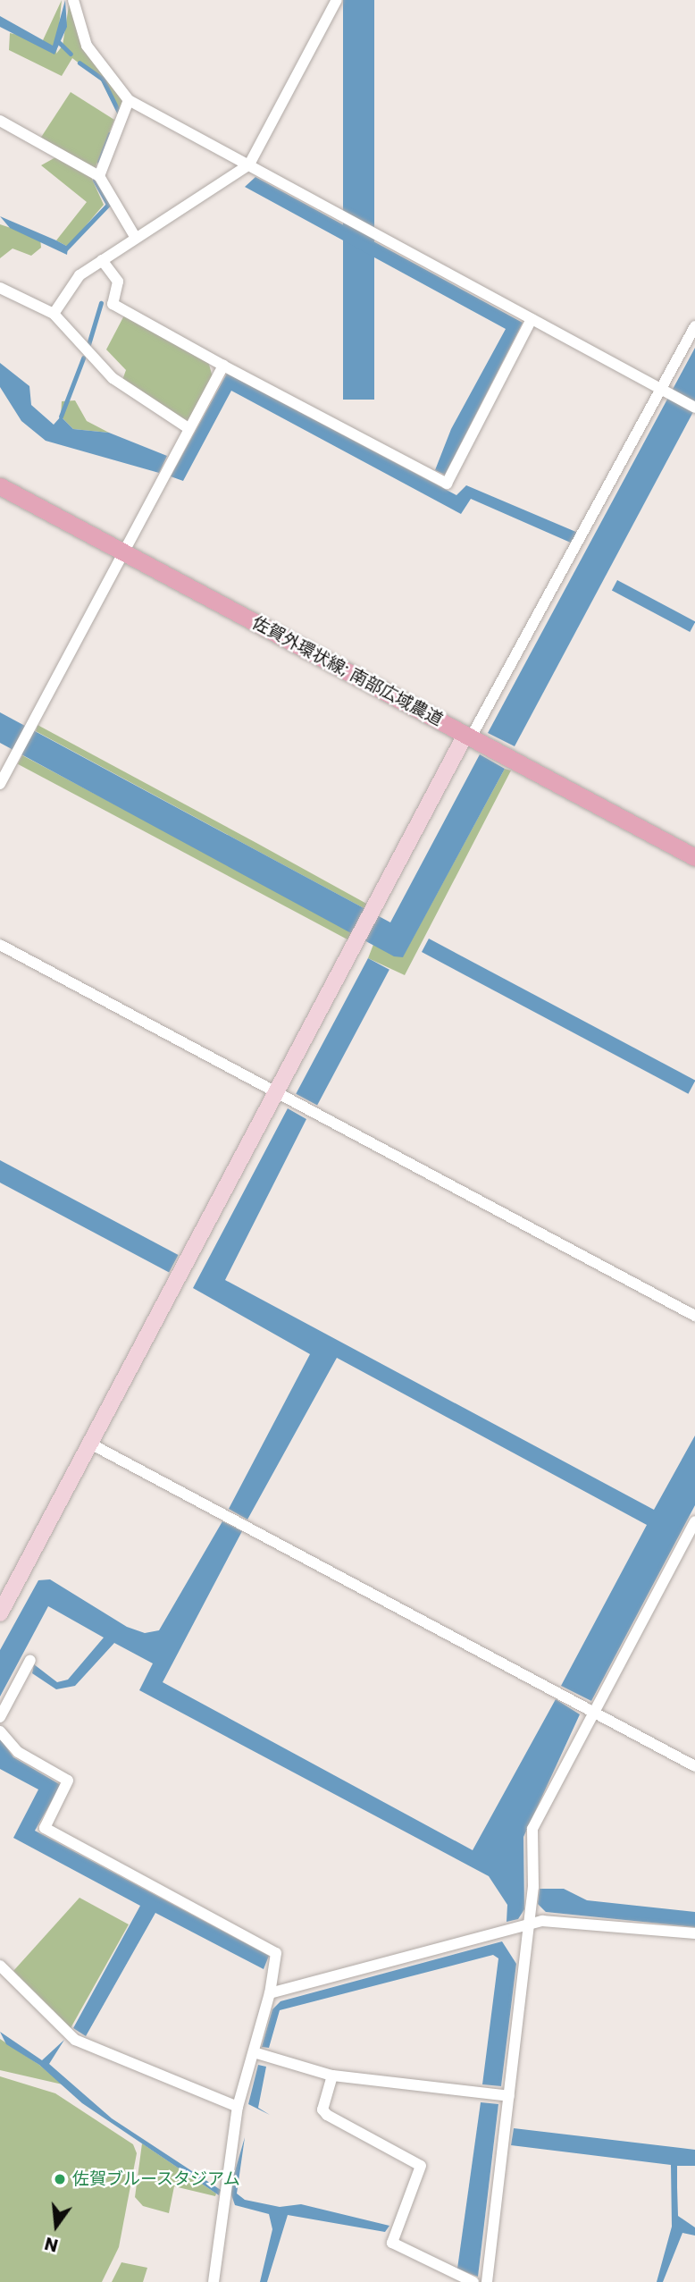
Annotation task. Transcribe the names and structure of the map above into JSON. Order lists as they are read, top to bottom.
{
  "streets": {
    "main road": ["佐賀外環状線; 南部広域農道"]
  },
  "places": ["佐賀ブルースタジアム"],
  "north": "bottom"
}
